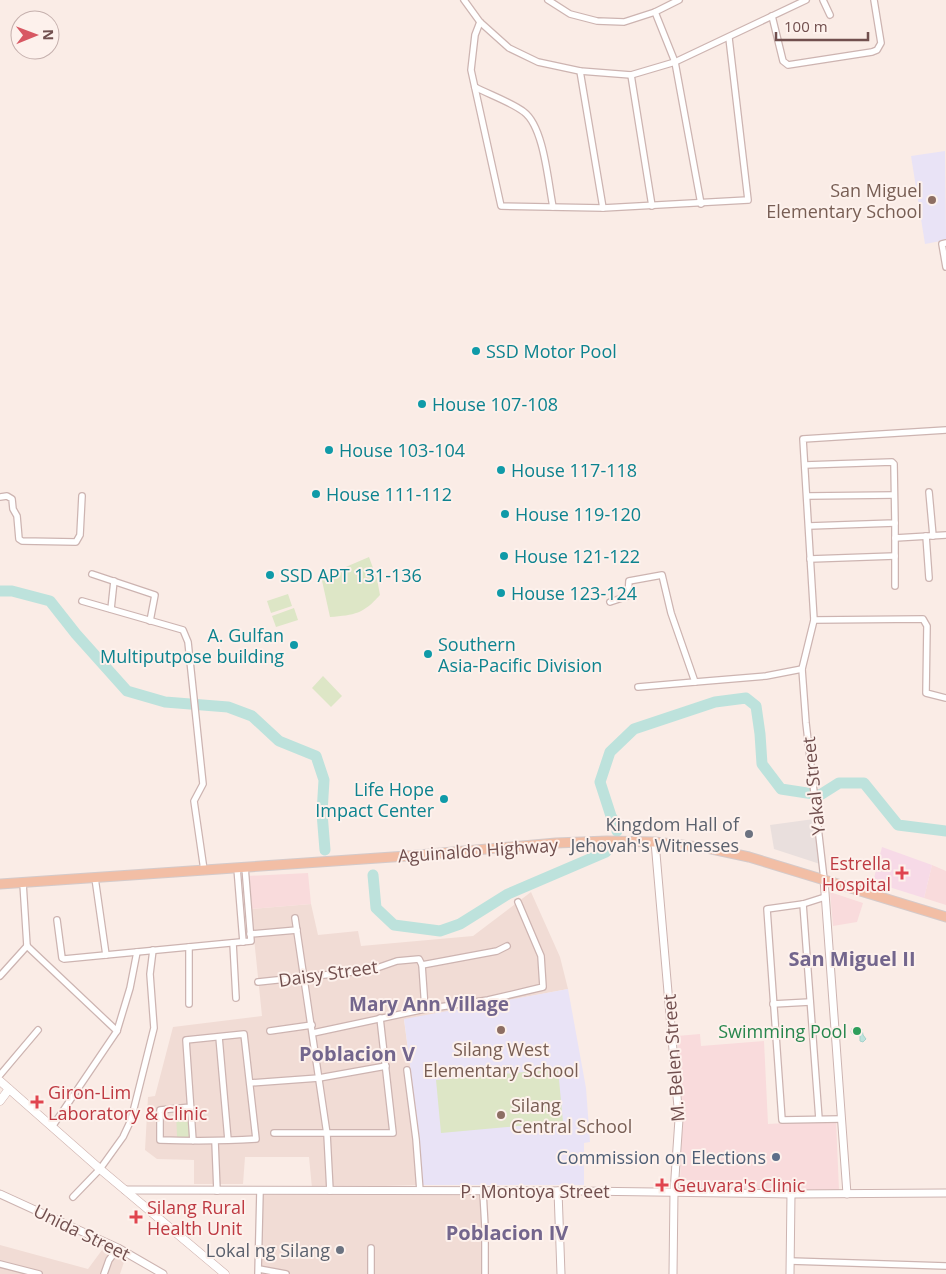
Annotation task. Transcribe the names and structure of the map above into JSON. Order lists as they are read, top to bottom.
{
  "streets": {
    "main road": ["Aguinaldo Highway"],
    "street": [
      "Yakal Street",
      "Daisy Street",
      "M. Belen Street",
      "P. Montoya Street",
      "Unida Street"
    ]
  },
  "crossings": [
    ["Yakal Street", "Aguinaldo Highway"],
    ["Yakal Street", "P. Montoya Street"],
    ["Aguinaldo Highway", "M. Belen Street"],
    ["M. Belen Street", "P. Montoya Street"]
  ],
  "districts": [
    "San Miguel II",
    "Mary Ann Village",
    "Poblacion V",
    "Poblacion IV"
  ],
  "places": {
    "other": [
      "San Miguel Elementary School",
      "SSD Motor Pool",
      "House 107-108",
      "House 103-104",
      "House 117-118",
      "House 111-112",
      "House 119-120",
      "House 121-122",
      "SSD APT 131-136",
      "House 123-124",
      "A. Gulfan Multiputpose building",
      "Southern Asia-Pacific Division",
      "Life Hope Impact Center",
      "Kingdom Hall of Jehovah's Witnesses",
      "Silang West Elementary School",
      "Swimming Pool",
      "Silang Central School",
      "Commission on Elections",
      "Lokal ng Silang"
    ],
    "health": [
      "Estrella Hospital",
      "Giron-Lim Laboratory & Clinic",
      "Geuvara's Clinic",
      "Silang Rural Health Unit"
    ]
  },
  "scale_bar": "100 m",
  "north": "right"
}
